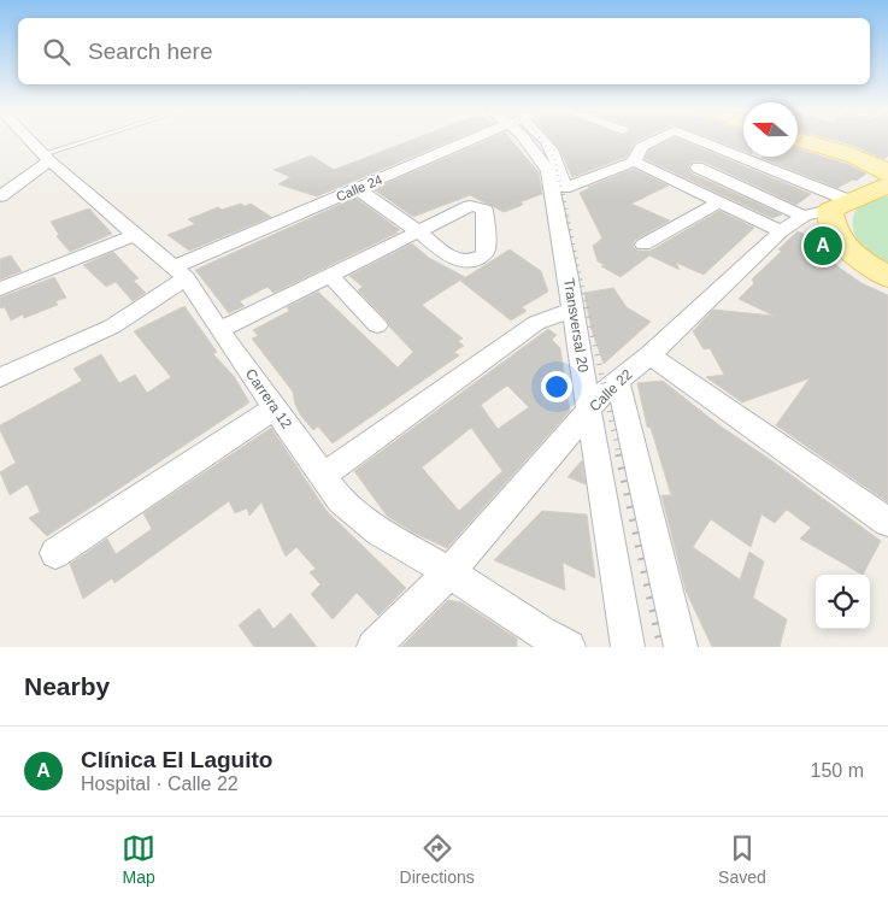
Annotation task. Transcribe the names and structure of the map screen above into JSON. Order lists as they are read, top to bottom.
{
  "streets": {
    "main road": ["Calle 22"],
    "street": ["Calle 24", "Transversal 20", "Carrera 12"]
  },
  "crossings": [
    ["Calle 24", "Carrera 12"],
    ["Transversal 20", "Calle 22"],
    ["Calle 22", "Carrera 12"]
  ],
  "north": "left",
  "page": {
    "search": "Search here",
    "pins": "A",
    "heading": "Nearby",
    "list": [
      {
        "mark": "A",
        "name": "Clínica El Laguito",
        "note": "Hospital · Calle 22",
        "value": "150 m"
      }
    ],
    "nav": ["Map", "Directions", "Saved"]
  }
}
